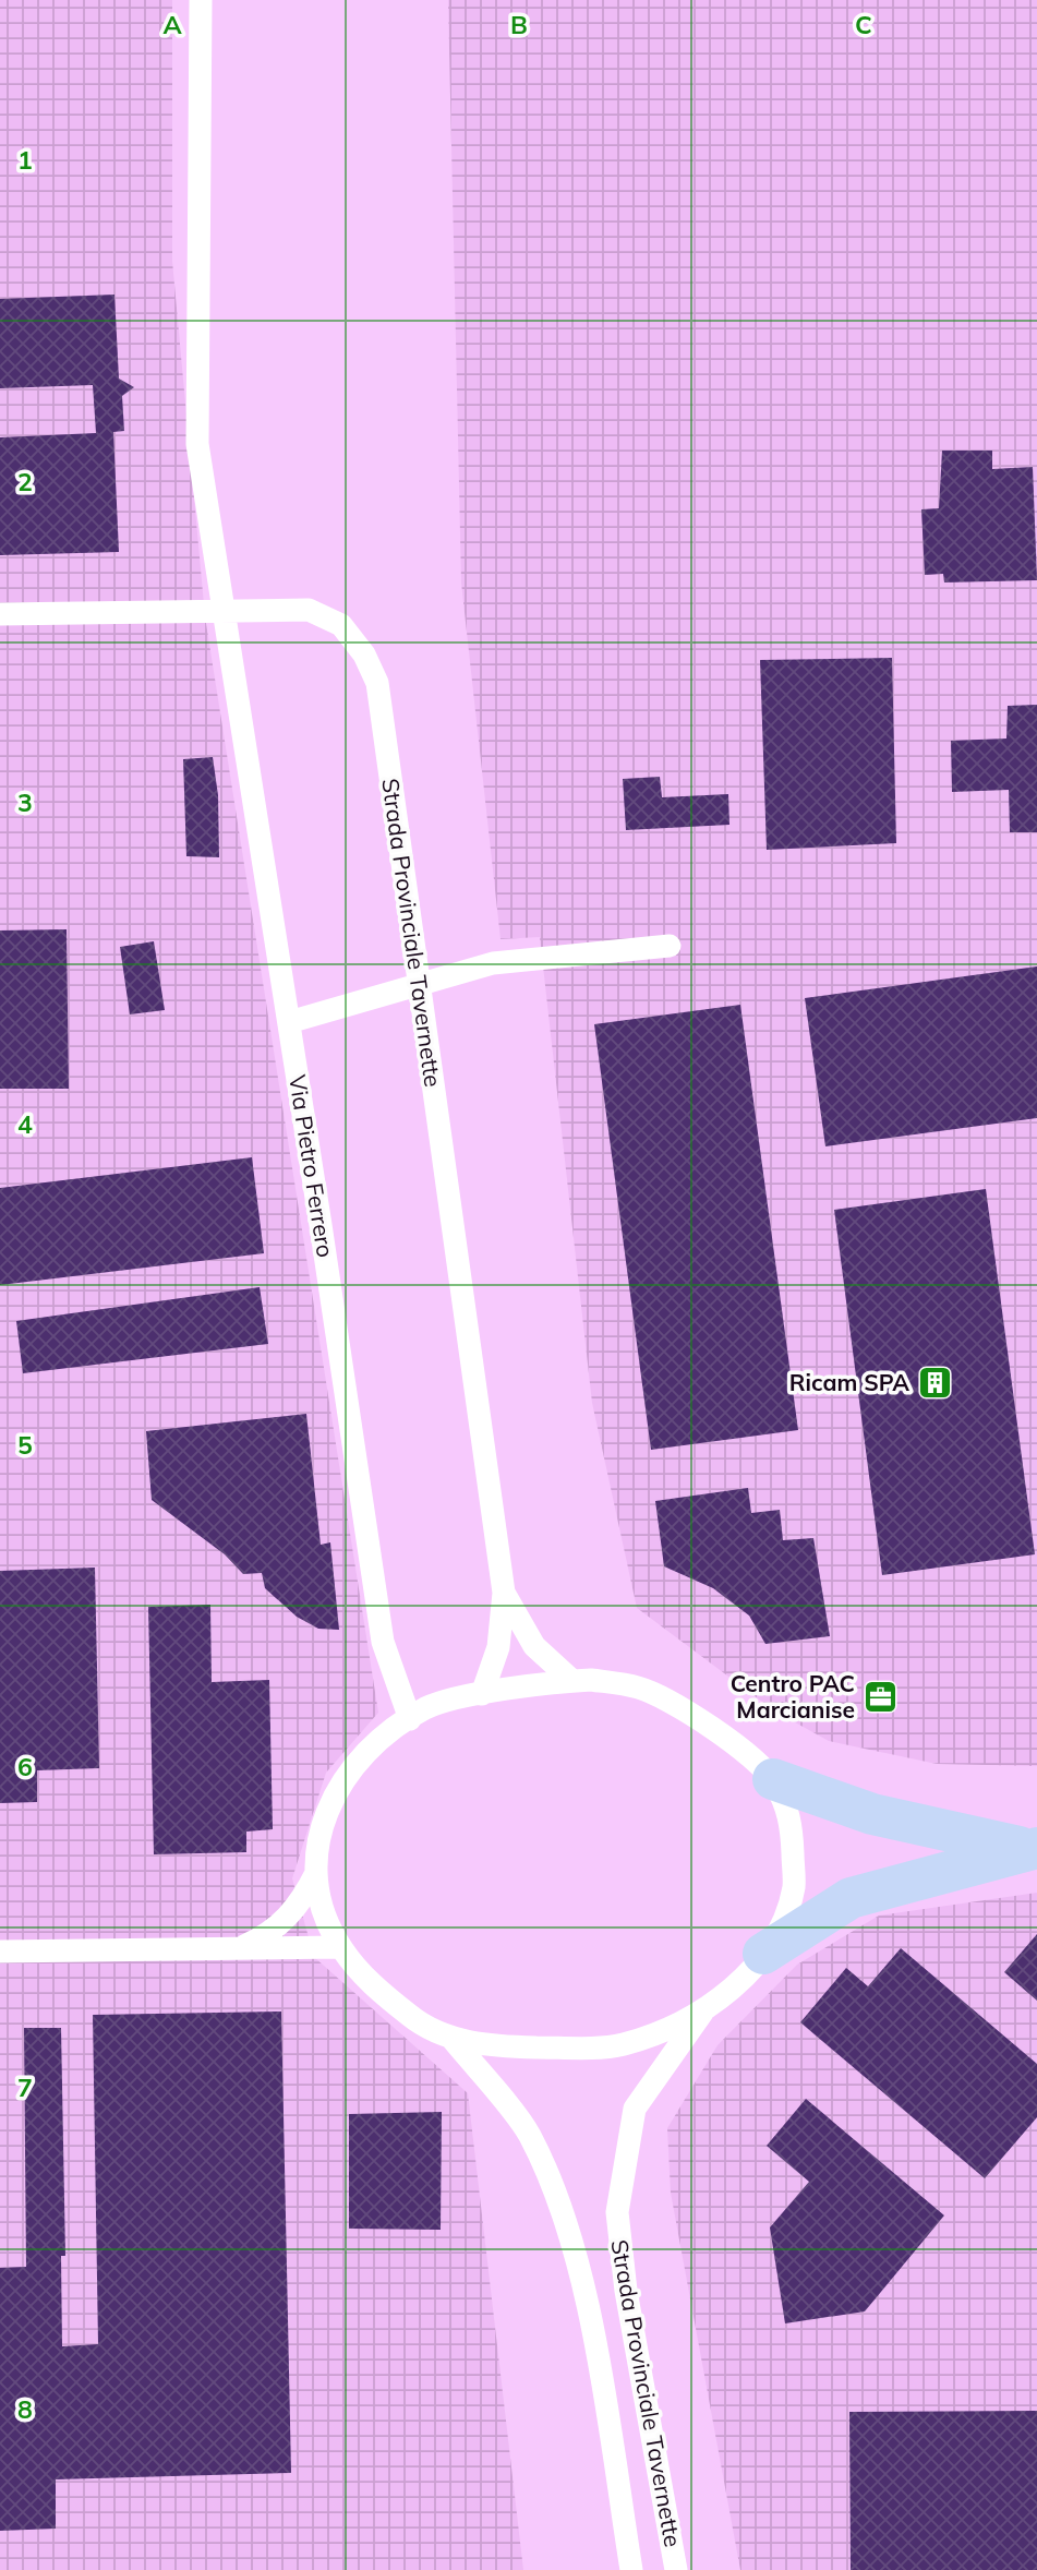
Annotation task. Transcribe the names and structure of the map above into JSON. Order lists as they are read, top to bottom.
{
  "streets": {
    "street": ["Strada Provinciale Tavernette", "Via Pietro Ferrero"]
  },
  "crossings": [
    ["Strada Provinciale Tavernette", "Via Pietro Ferrero"]
  ],
  "places": {
    "building": ["Ricam SPA"],
    "office": ["Centro PAC Marcianise"]
  },
  "grid": {
    "columns": ["A", "B", "C"],
    "rows": [
      "1",
      "2",
      "3",
      "4",
      "5",
      "6",
      "7",
      "8"
    ]
  }
}
